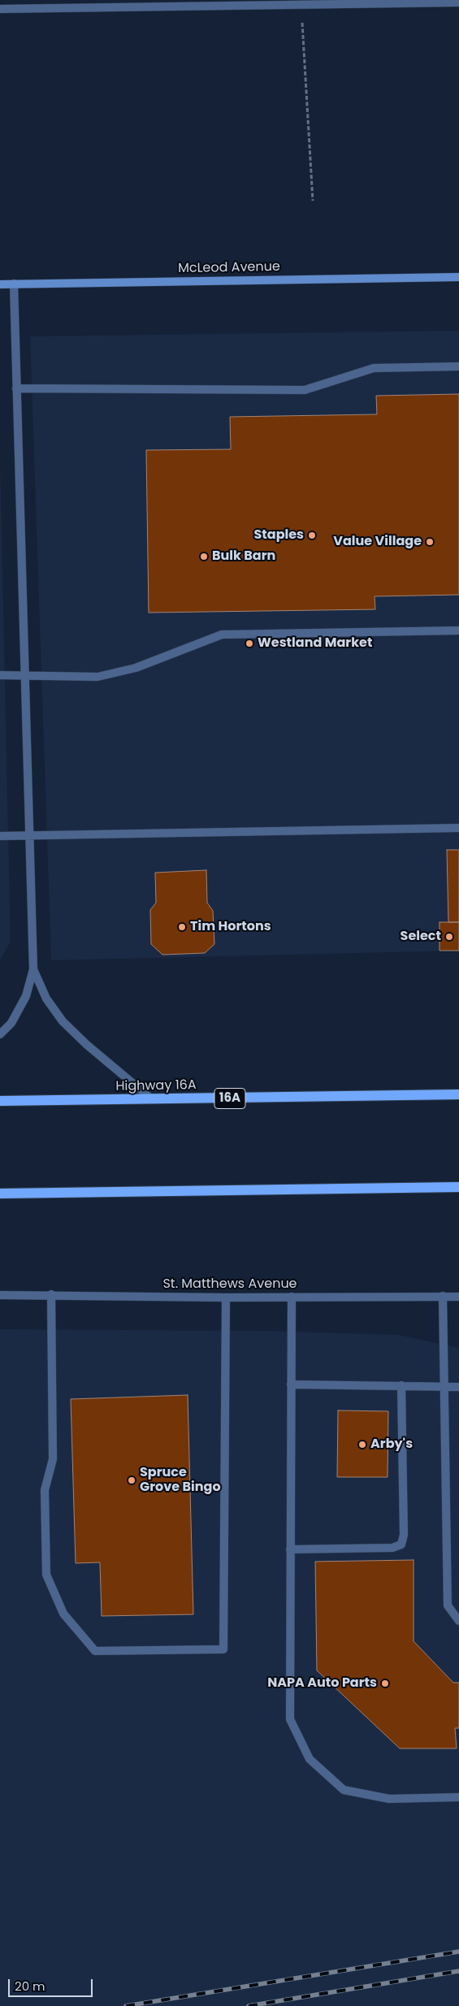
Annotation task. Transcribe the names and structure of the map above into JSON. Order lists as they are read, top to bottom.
{
  "streets": {
    "main road": ["Highway 16A", "16A"],
    "street": ["McLeod Avenue", "St. Matthews Avenue"]
  },
  "places": [
    "Staples",
    "Value Village",
    "Bulk Barn",
    "Westland Market",
    "Tim Hortons",
    "Select",
    "Arby's",
    "Spruce Grove Bingo",
    "NAPA Auto Parts"
  ],
  "scale_bar": "20 m"
}
